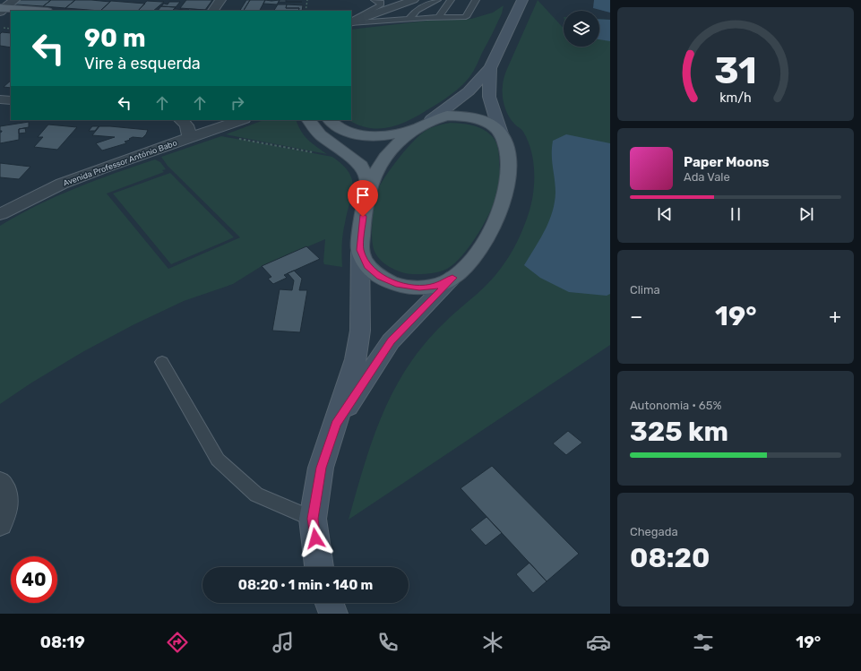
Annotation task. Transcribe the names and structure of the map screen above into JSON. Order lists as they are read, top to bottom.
{
  "streets": {
    "street": ["Avenida Professor António Babo"]
  },
  "page": {
    "turn": ["90 m", "Vire à esquerda"],
    "song": ["Paper Moons", "Ada Vale"],
    "tile": [
      "Clima",
      ["Autonomia · 65%", "325 km"],
      ["Chegada", "08:20"]
    ],
    "heat": ["−", "19°", "+"],
    "limit": "40",
    "trip": "08:20 · 1 min · 140 m",
    "tabs": ["08:19", "19°"],
    "gauge": ["31", "km/h"]
  }
}
